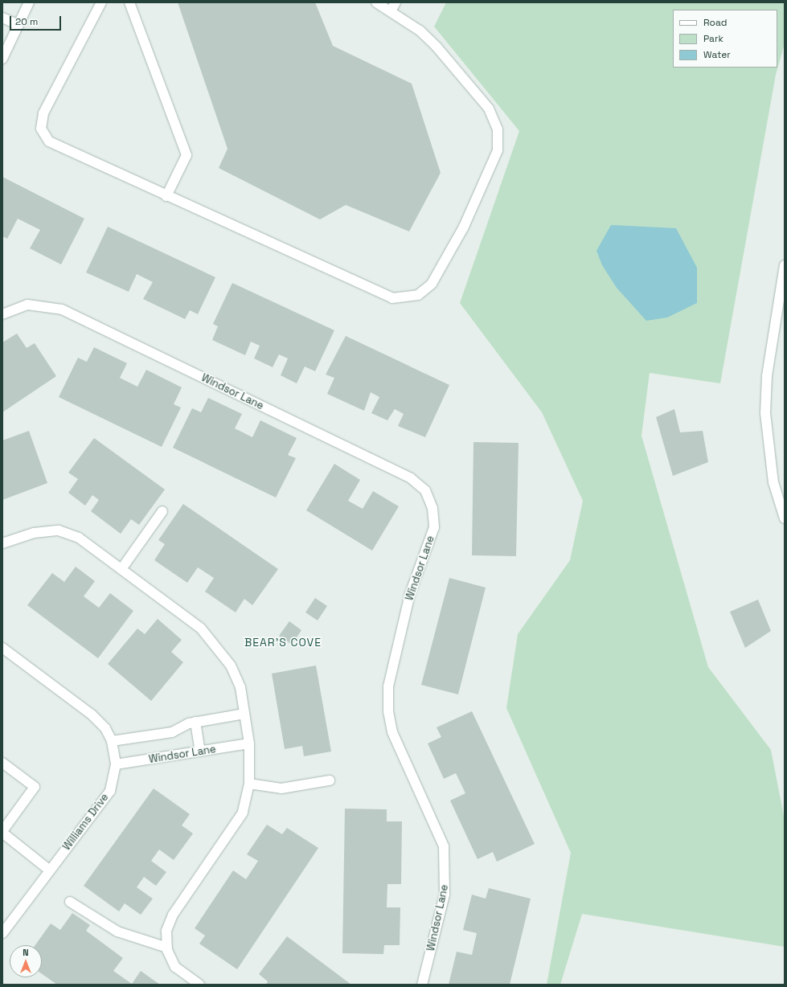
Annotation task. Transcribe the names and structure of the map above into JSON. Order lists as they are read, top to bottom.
{
  "streets": {
    "street": ["Windsor Lane", "Williams Drive"]
  },
  "crossings": [
    ["Windsor Lane", "Williams Drive"]
  ],
  "districts": ["BEAR'S COVE"],
  "legend": ["Road", "Park", "Water"],
  "scale_bar": "20 m",
  "north": "top"
}
